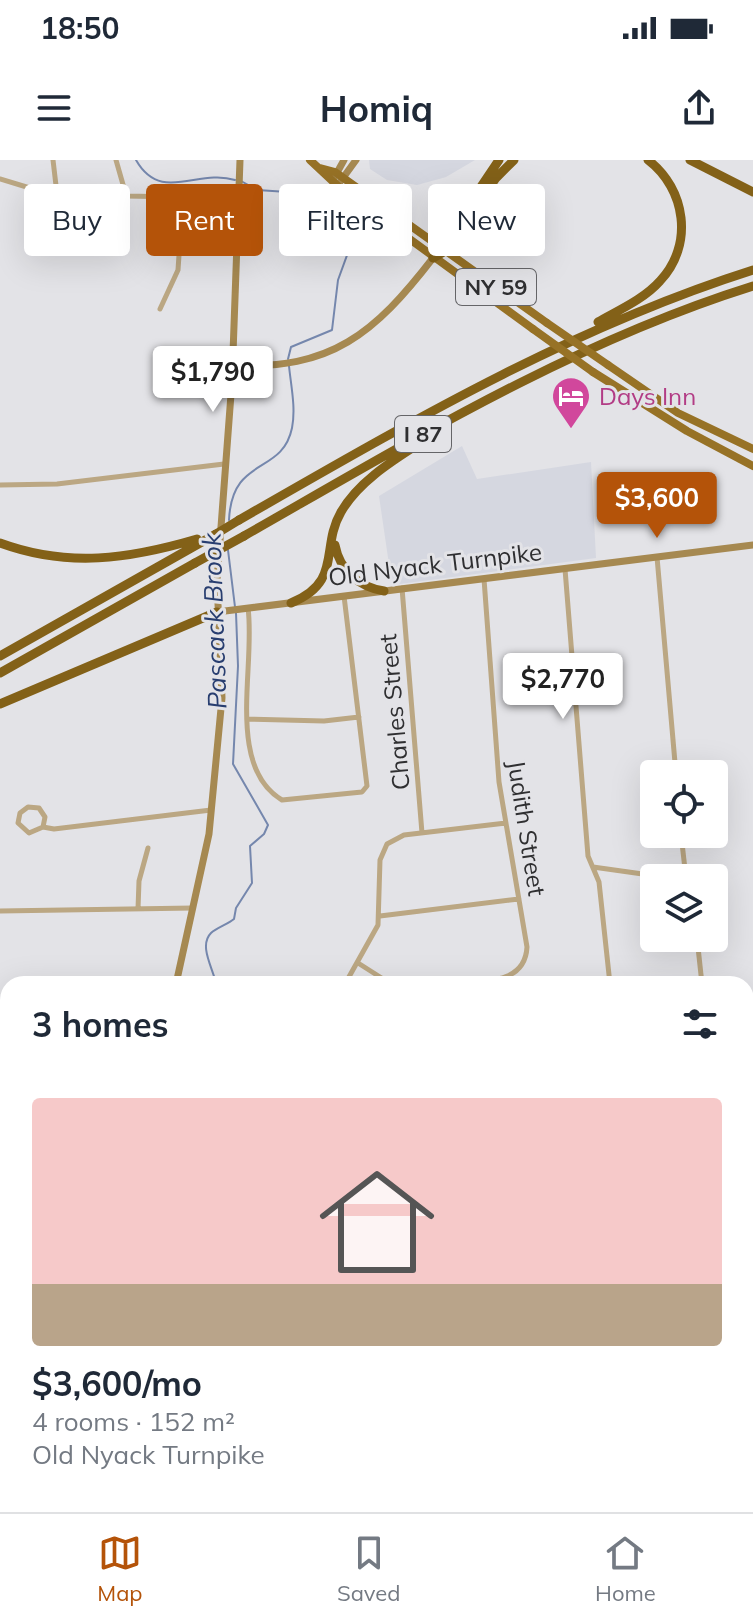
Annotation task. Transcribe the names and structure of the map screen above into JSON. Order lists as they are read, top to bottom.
{
  "streets": {
    "highway": ["I 87"],
    "main road": ["NY 59"],
    "street": ["Old Nyack Turnpike", "Charles Street", "Judith Street"]
  },
  "crossings": [
    ["Old Nyack Turnpike", "Charles Street"],
    ["Old Nyack Turnpike", "Judith Street"]
  ],
  "water": ["Pascack Brook"],
  "places": {
    "hotel": ["Days Inn"]
  },
  "page": {
    "status": "18:50",
    "header": "Homiq",
    "chip": [
      "Buy",
      "Rent",
      "Filters",
      "New"
    ],
    "price": ["$1,790", "$3,600", "$2,770"],
    "heading": "3 homes",
    "list": [
      {
        "name": "$3,600/mo",
        "note": "4 rooms · 152 m² · Old Nyack Turnpike"
      }
    ],
    "tabs": ["Map", "Saved", "Home"]
  }
}
